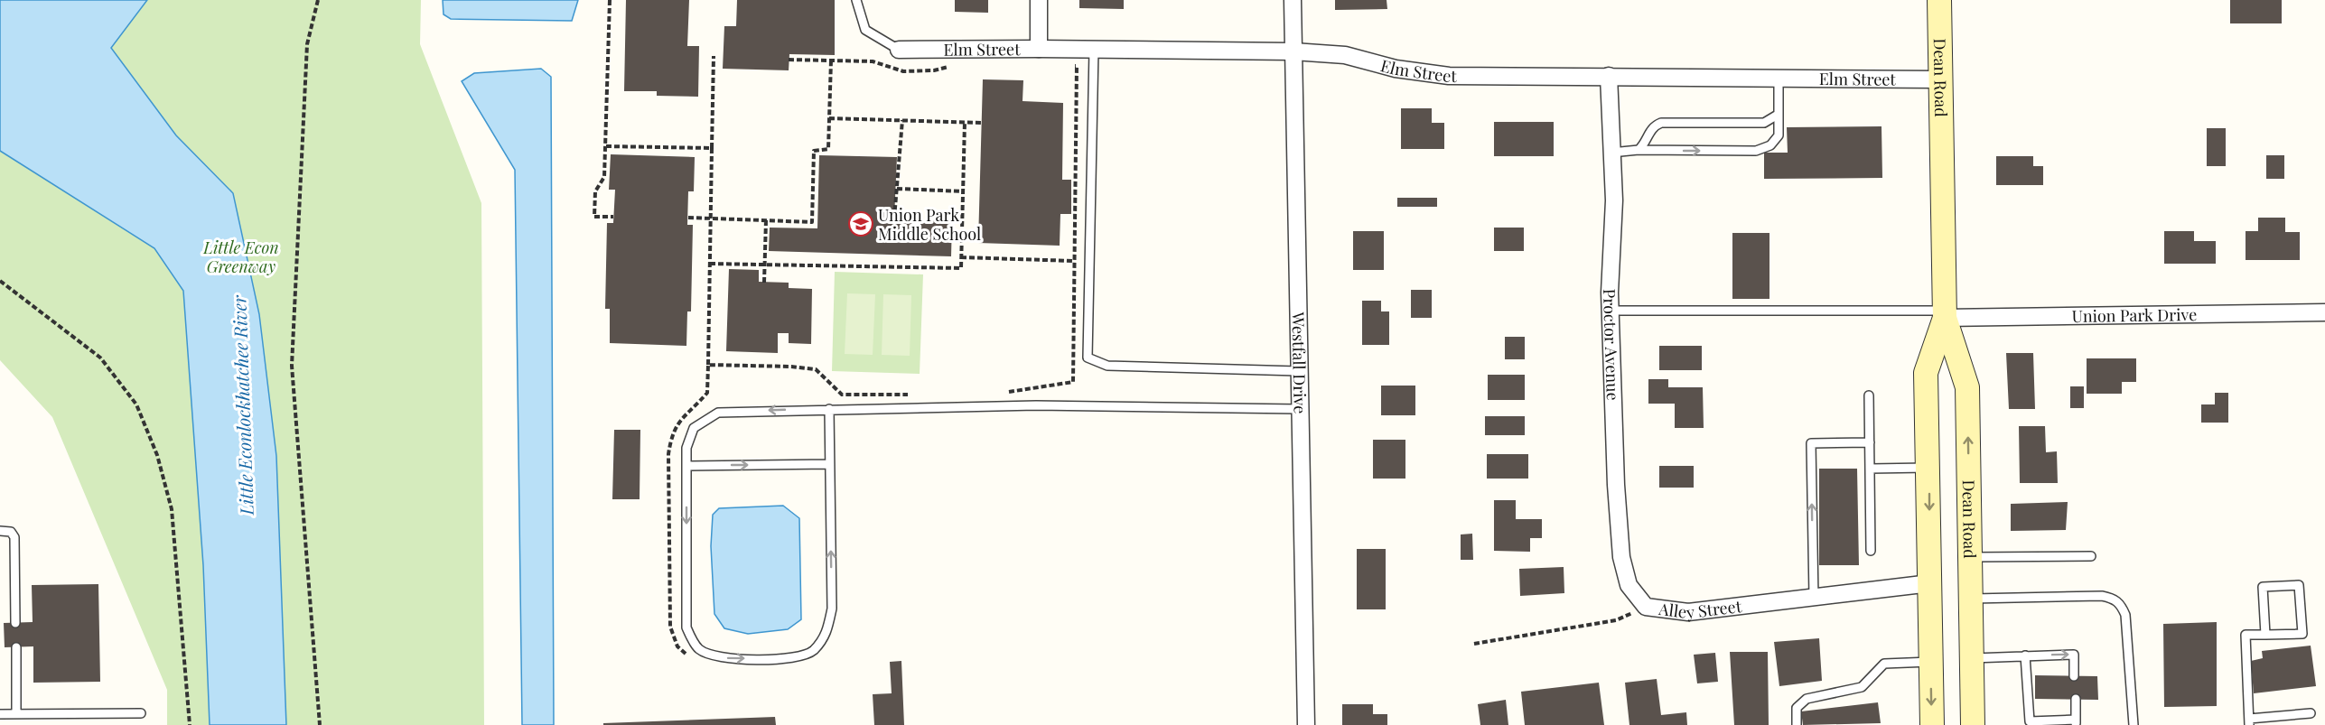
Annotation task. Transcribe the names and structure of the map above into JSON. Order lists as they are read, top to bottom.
{
  "streets": {
    "main road": ["Dean Road"],
    "street": [
      "Elm Street",
      "Union Park Drive",
      "Proctor Avenue",
      "Westfall Drive",
      "Alley Street"
    ]
  },
  "crossings": [
    ["Elm Street", "Dean Road"],
    ["Elm Street", "Proctor Avenue"],
    ["Elm Street", "Westfall Drive"],
    ["Dean Road", "Union Park Drive"],
    ["Dean Road", "Alley Street"],
    ["Proctor Avenue", "Alley Street"]
  ],
  "water": ["Little Econlockhatchee River"],
  "parks": ["Little Econ Greenway"],
  "places": {
    "school or university": ["Union Park Middle School"]
  }
}
